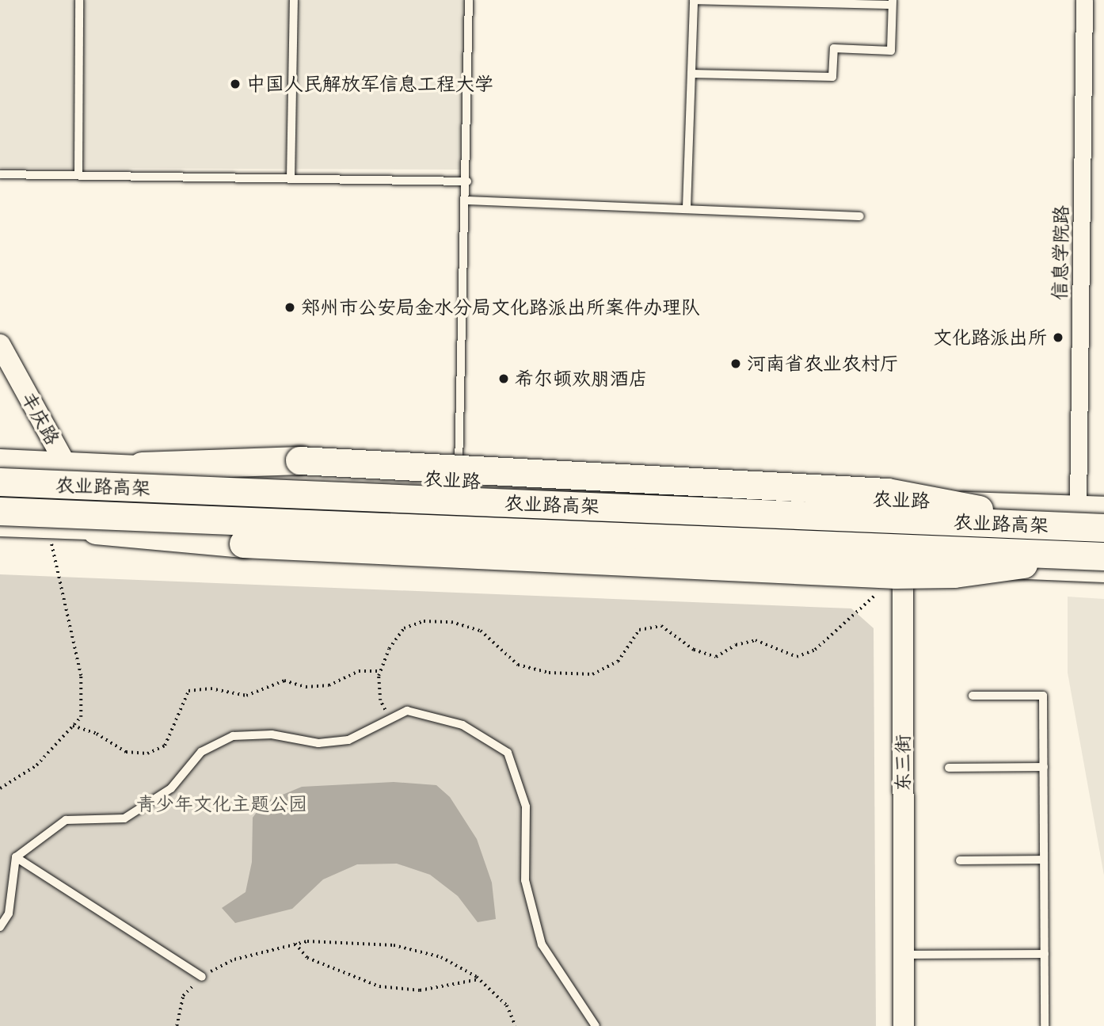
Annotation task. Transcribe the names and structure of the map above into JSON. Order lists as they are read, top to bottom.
{
  "streets": {
    "highway": ["农业路高架"],
    "street": [
      "信息学院路",
      "丰庆路",
      "农业路",
      "东三街"
    ]
  },
  "crossings": [
    ["信息学院路", "农业路"],
    ["丰庆路", "农业路"],
    ["农业路", "东三街"]
  ],
  "parks": ["青少年文化主题公园"],
  "places": [
    "中国人民解放军信息工程大学",
    "郑州市公安局金水分局文化路派出所案件办理队",
    "文化路派出所",
    "河南省农业农村厅",
    "希尔顿欢朋酒店"
  ]
}
